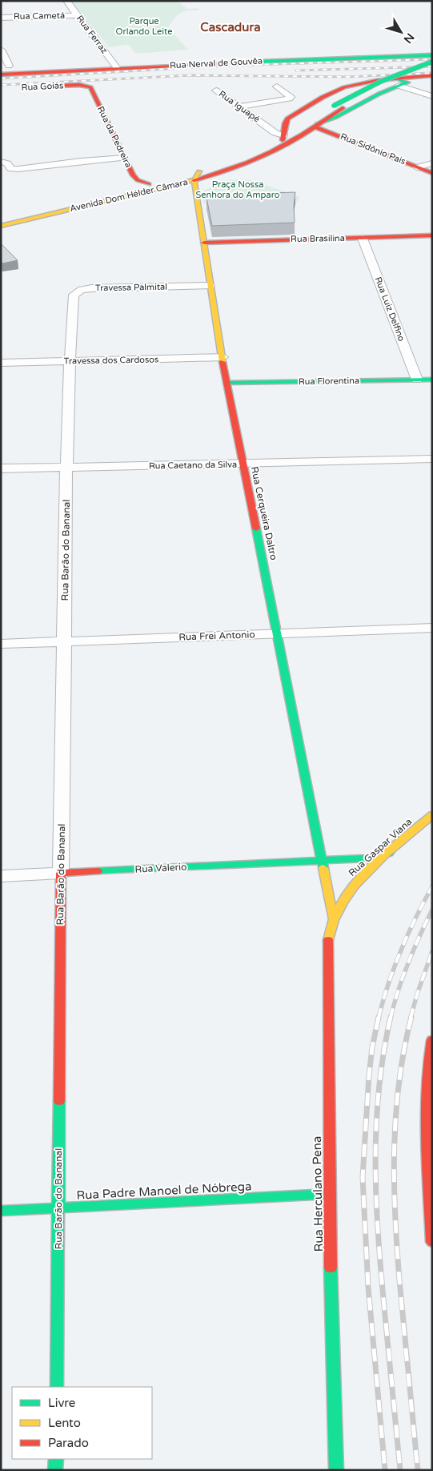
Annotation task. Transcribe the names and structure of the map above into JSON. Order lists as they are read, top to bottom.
{
  "streets": {
    "main road": [
      "Rua Nerval de Gouvêa",
      "Rua Goiás",
      "Rua da Pedreira",
      "Rua Sidônio Pais",
      "Avenida Dom Hélder Câmara",
      "Rua Brasilina",
      "Rua Florentina",
      "Rua Cerqueira Daltro",
      "Rua Barão do Bananal",
      "Rua Gaspar Viana",
      "Rua Valerio",
      "Rua Padre Manoel de Nóbrega",
      "Rua Herculano Pena"
    ],
    "street": [
      "Rua Cametá",
      "Rua Ferraz",
      "Rua Iguapé",
      "Travessa Palmital",
      "Rua Luiz Delfino",
      "Travessa dos Cardosos",
      "Rua Caetano da Silva",
      "Rua Frei Antonio"
    ]
  },
  "crossings": [
    ["Rua Cametá", "Rua Ferraz"],
    ["Rua Ferraz", "Rua Nerval de Gouvêa"],
    ["Rua Goiás", "Rua da Pedreira"],
    ["Rua Iguapé", "Avenida Dom Hélder Câmara"],
    ["Rua da Pedreira", "Avenida Dom Hélder Câmara"],
    ["Rua Sidônio Pais", "Avenida Dom Hélder Câmara"],
    ["Avenida Dom Hélder Câmara", "Rua Cerqueira Daltro"],
    ["Rua Brasilina", "Rua Luiz Delfino"],
    ["Rua Brasilina", "Rua Cerqueira Daltro"],
    ["Travessa Palmital", "Travessa dos Cardosos"],
    ["Travessa Palmital", "Rua Cerqueira Daltro"],
    ["Travessa Palmital", "Rua Barão do Bananal"],
    ["Rua Luiz Delfino", "Rua Florentina"],
    ["Travessa dos Cardosos", "Rua Cerqueira Daltro"],
    ["Travessa dos Cardosos", "Rua Barão do Bananal"],
    ["Rua Florentina", "Rua Cerqueira Daltro"],
    ["Rua Caetano da Silva", "Rua Cerqueira Daltro"],
    ["Rua Caetano da Silva", "Rua Barão do Bananal"],
    ["Rua Cerqueira Daltro", "Rua Frei Antonio"],
    ["Rua Cerqueira Daltro", "Rua Gaspar Viana"],
    ["Rua Cerqueira Daltro", "Rua Valerio"],
    ["Rua Cerqueira Daltro", "Rua Herculano Pena"],
    ["Rua Barão do Bananal", "Rua Frei Antonio"],
    ["Rua Barão do Bananal", "Rua Valerio"],
    ["Rua Barão do Bananal", "Rua Padre Manoel de Nóbrega"],
    ["Rua Gaspar Viana", "Rua Herculano Pena"],
    ["Rua Padre Manoel de Nóbrega", "Rua Herculano Pena"]
  ],
  "districts": ["Cascadura"],
  "parks": ["Parque Orlando Leite", "Praça Nossa Senhora do Amparo"],
  "legend": ["Livre", "Lento", "Parado"],
  "north": "bottom right"
}
